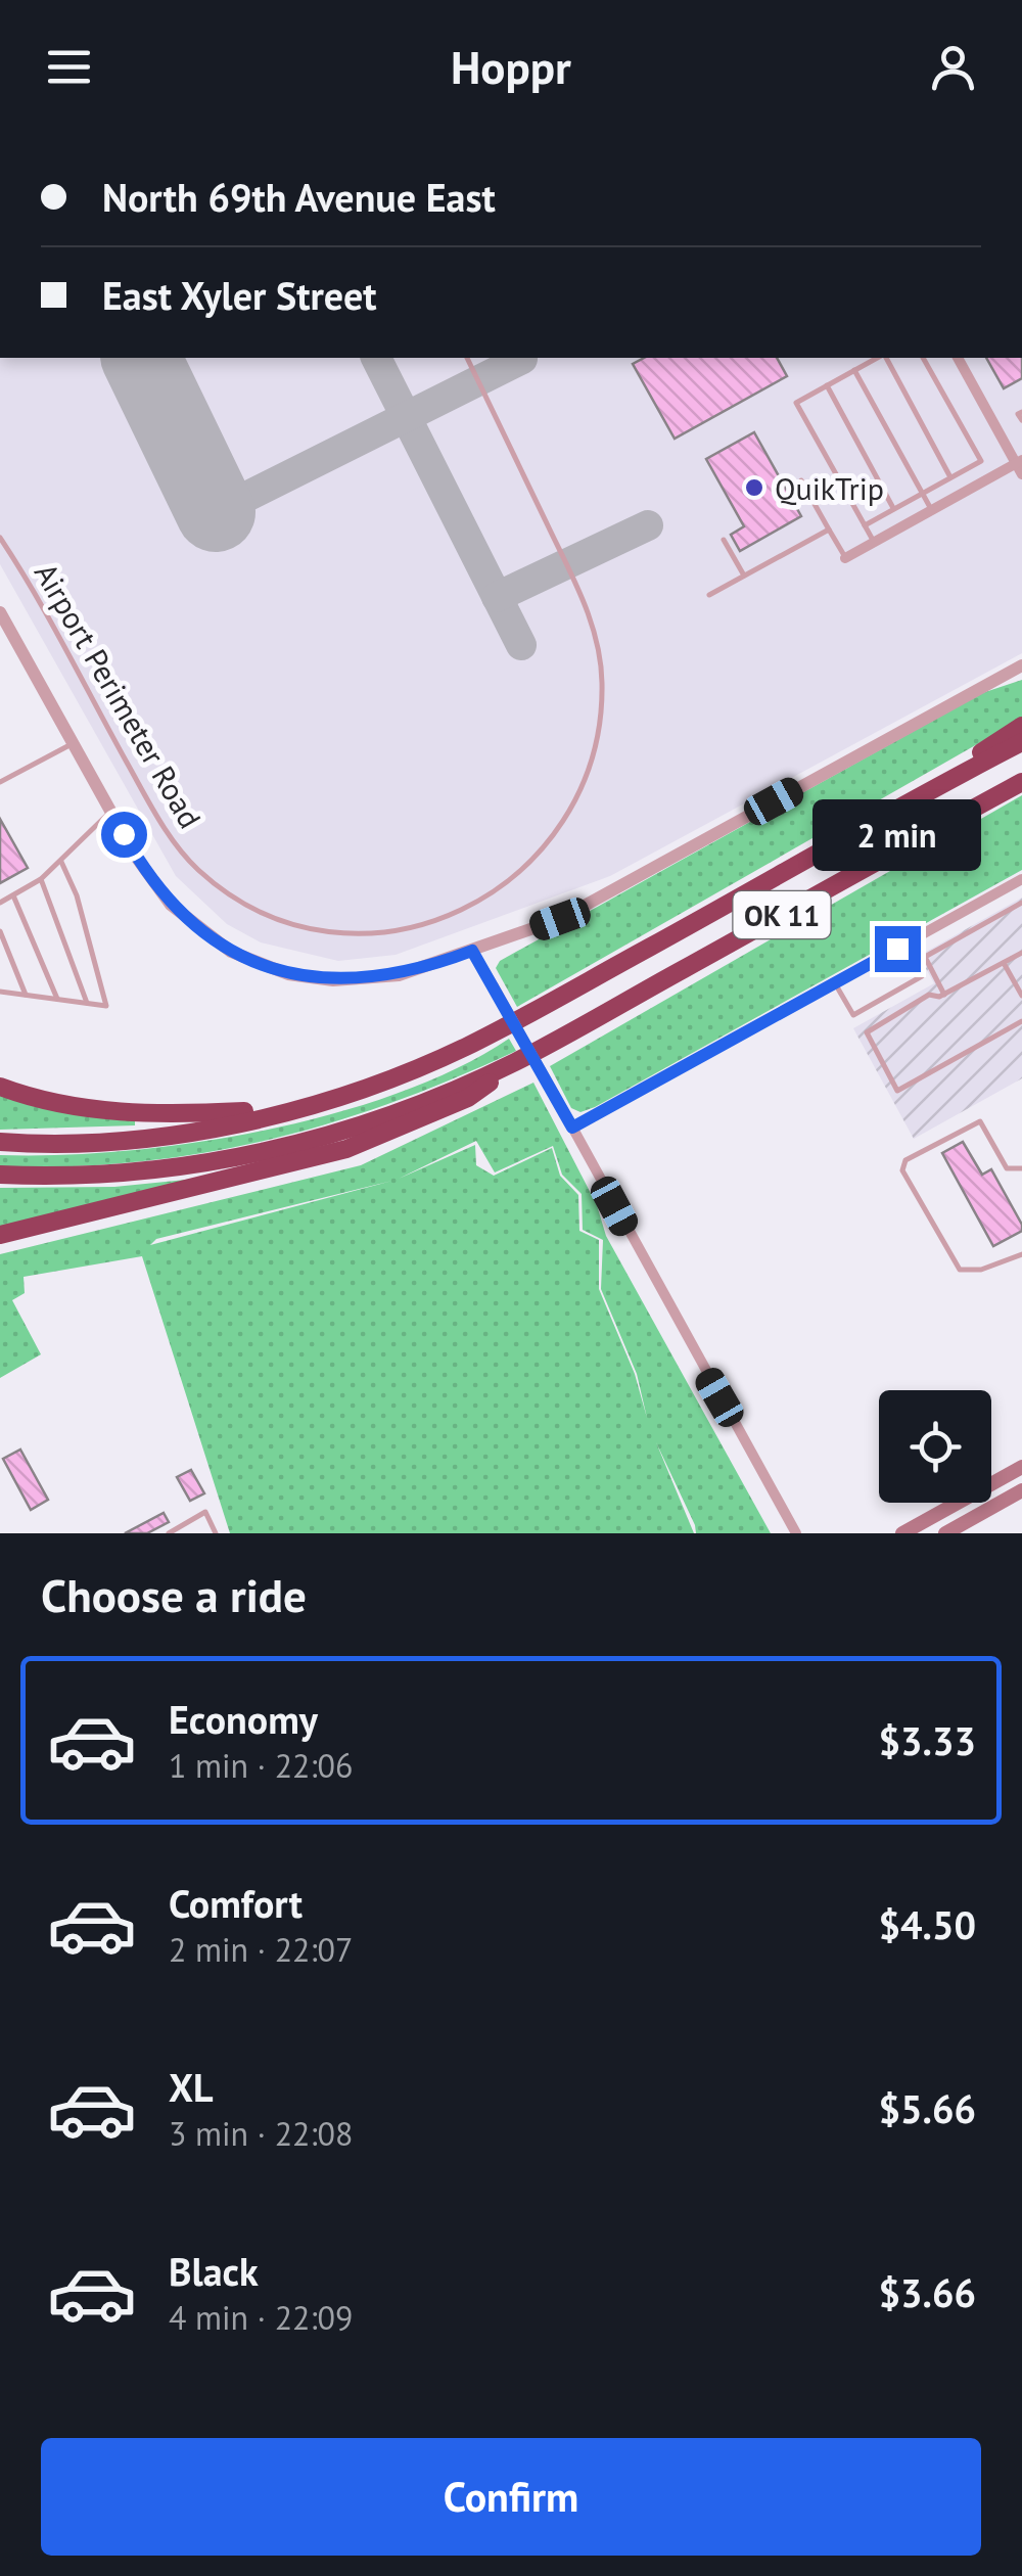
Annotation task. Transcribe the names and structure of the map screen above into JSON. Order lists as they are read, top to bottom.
{
  "streets": {
    "highway": ["OK 11"],
    "lane": ["Airport Perimeter Road"]
  },
  "places": ["QuikTrip"],
  "page": {
    "header": "Hoppr",
    "banner": ["North 69th Avenue East", "East Xyler Street"],
    "bubble": "2 min",
    "heading": "Choose a ride",
    "list": [
      {
        "name": "Economy",
        "note": "1 min · 22:06",
        "value": "$3.33"
      },
      {
        "name": "Comfort",
        "note": "2 min · 22:07",
        "value": "$4.50"
      },
      {
        "name": "XL",
        "note": "3 min · 22:08",
        "value": "$5.66"
      },
      {
        "name": "Black",
        "note": "4 min · 22:09",
        "value": "$3.66"
      }
    ],
    "buttons": "Confirm"
  }
}
